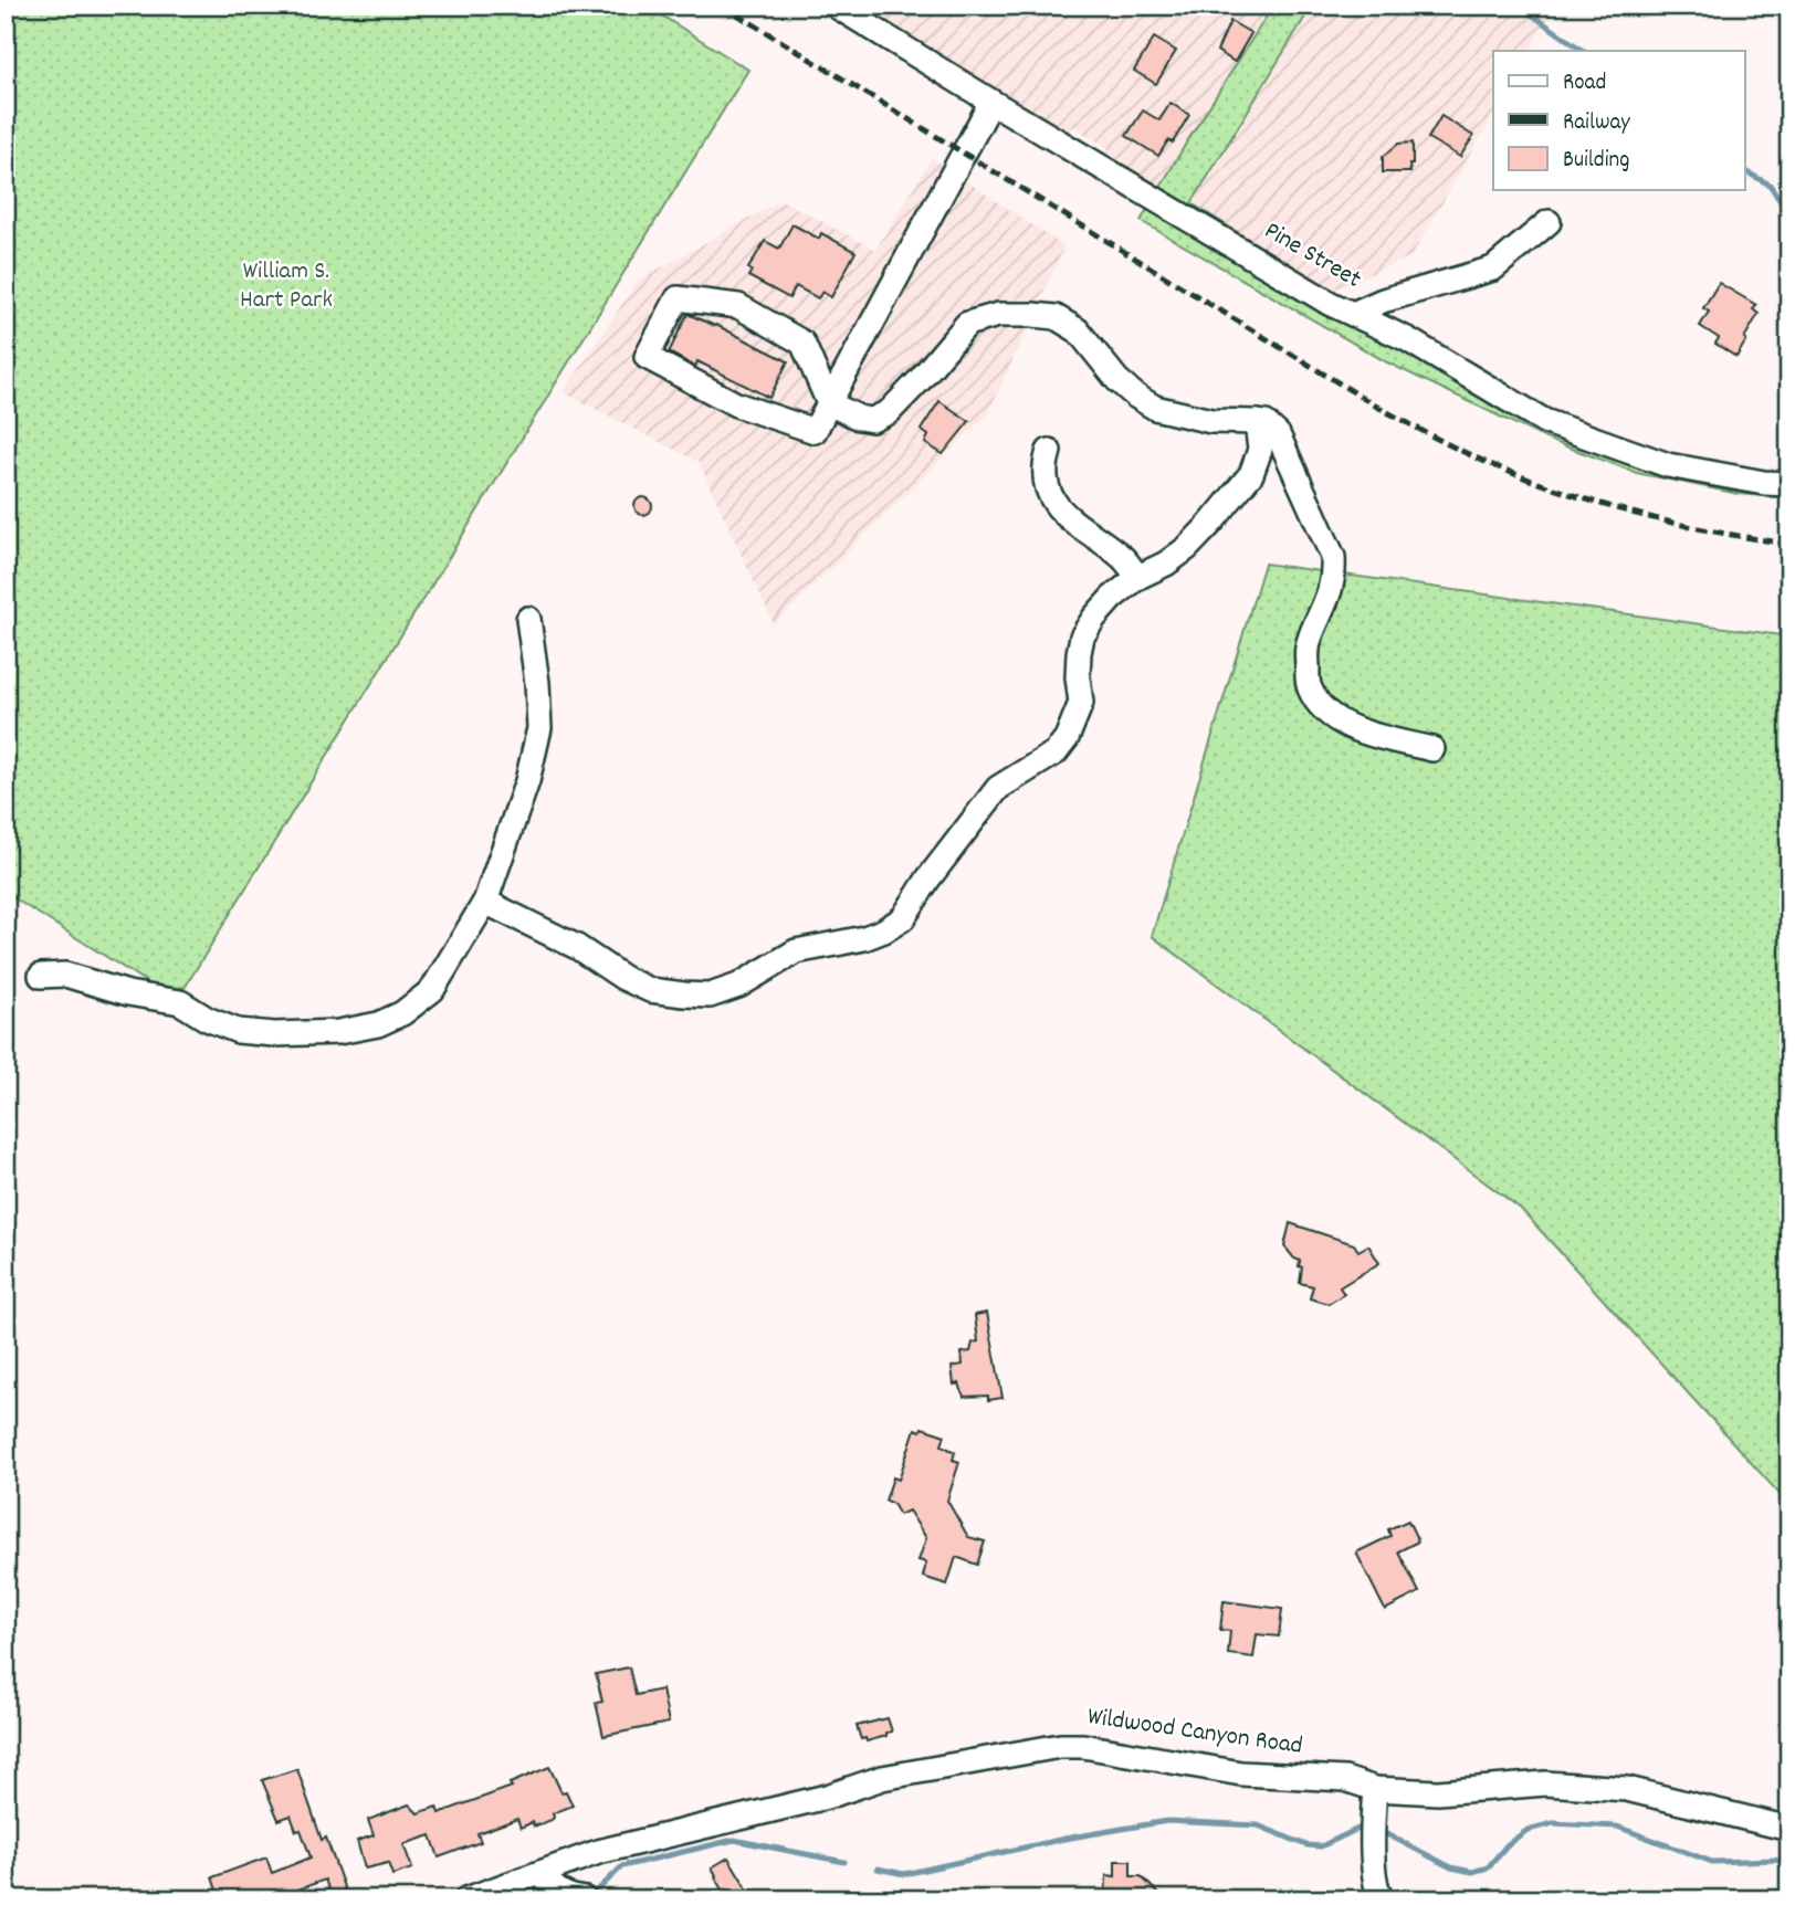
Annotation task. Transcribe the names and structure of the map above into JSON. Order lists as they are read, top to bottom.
{
  "streets": {
    "street": ["Pine Street", "Wildwood Canyon Road"]
  },
  "parks": ["William S. Hart Park"],
  "legend": ["Road", "Railway", "Building"]
}
